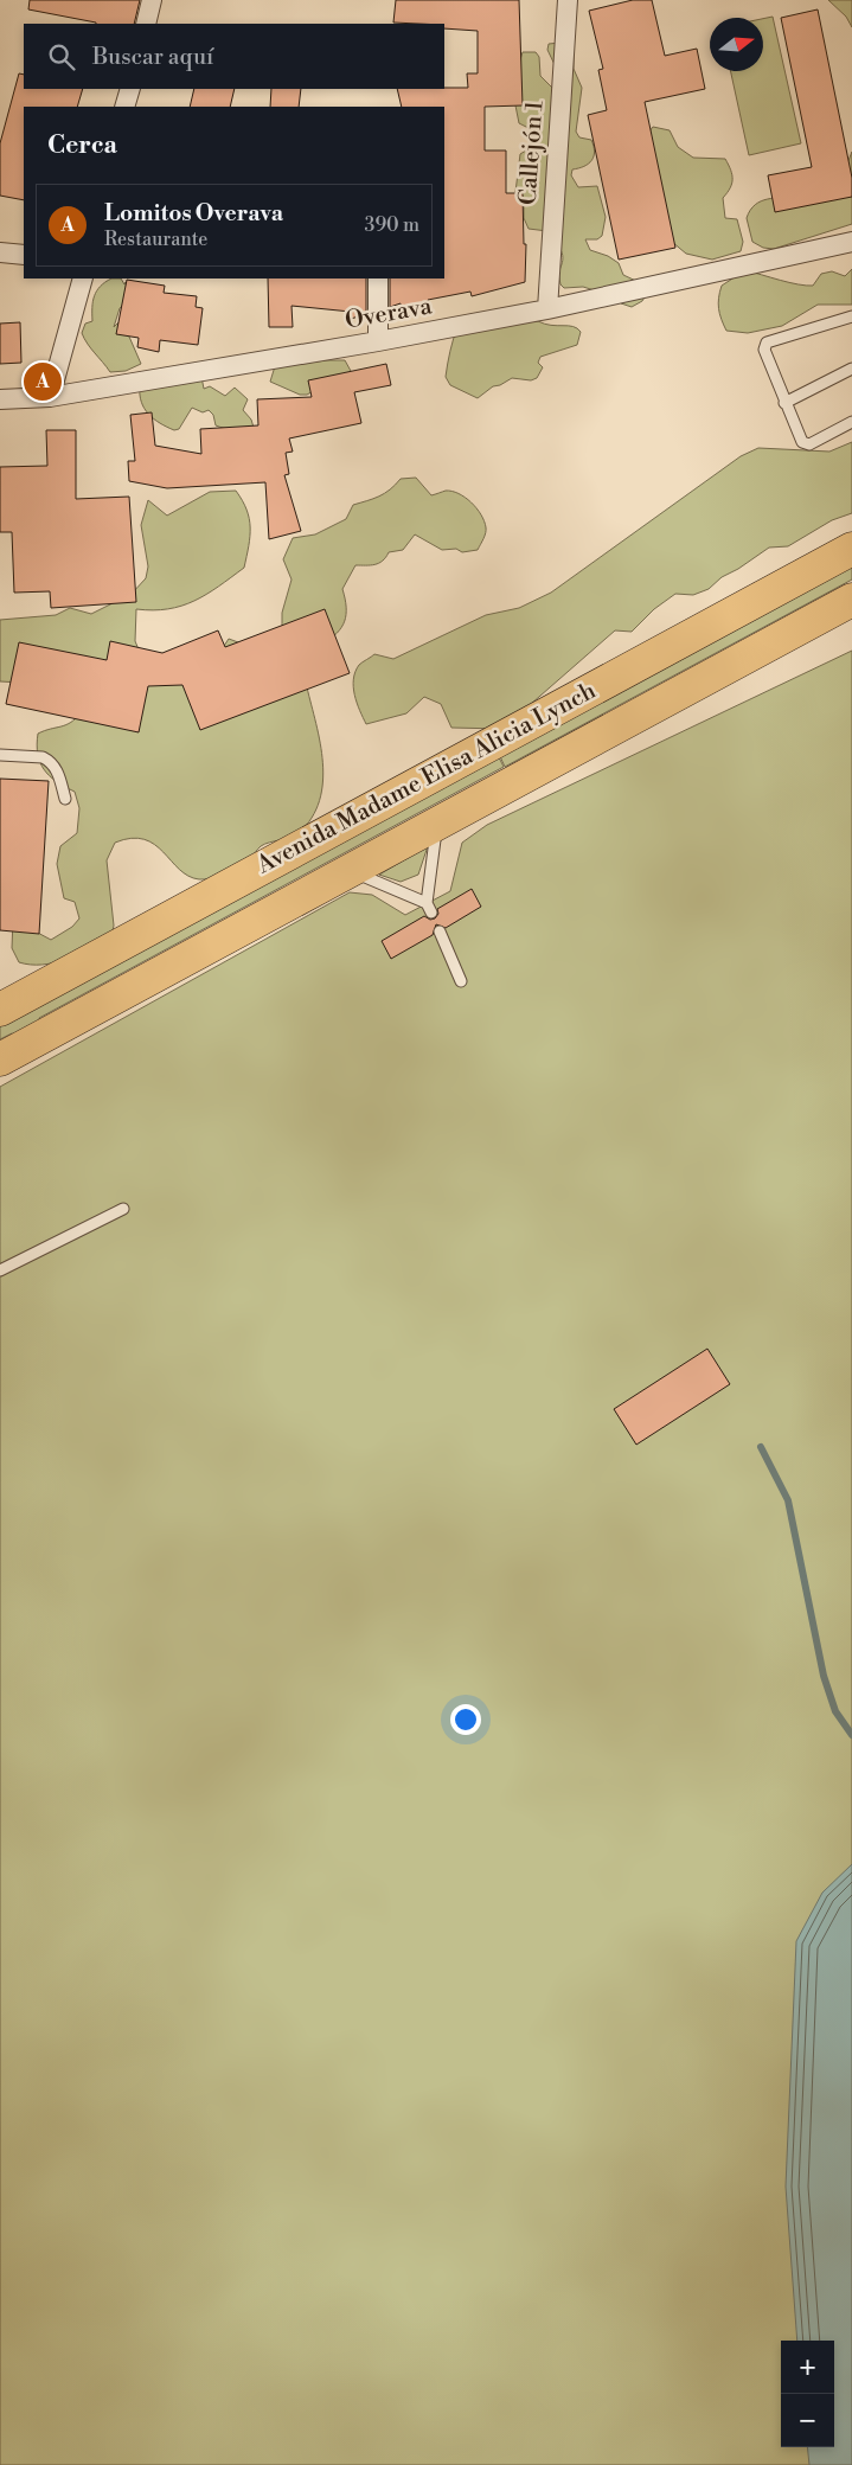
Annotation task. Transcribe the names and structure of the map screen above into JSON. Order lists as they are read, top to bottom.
{
  "streets": {
    "highway": ["Avenida Madame Elisa Alicia Lynch"],
    "street": ["Callejón 1", "Overava"]
  },
  "crossings": [
    ["Callejón 1", "Overava"]
  ],
  "north": "right",
  "page": {
    "search": "Buscar aquí",
    "heading": "Cerca",
    "list": [
      {
        "mark": "A",
        "name": "Lomitos Overava",
        "note": "Restaurante",
        "value": "390 m"
      }
    ],
    "pins": "A",
    "map_buttons": ["+", "−"]
  }
}
